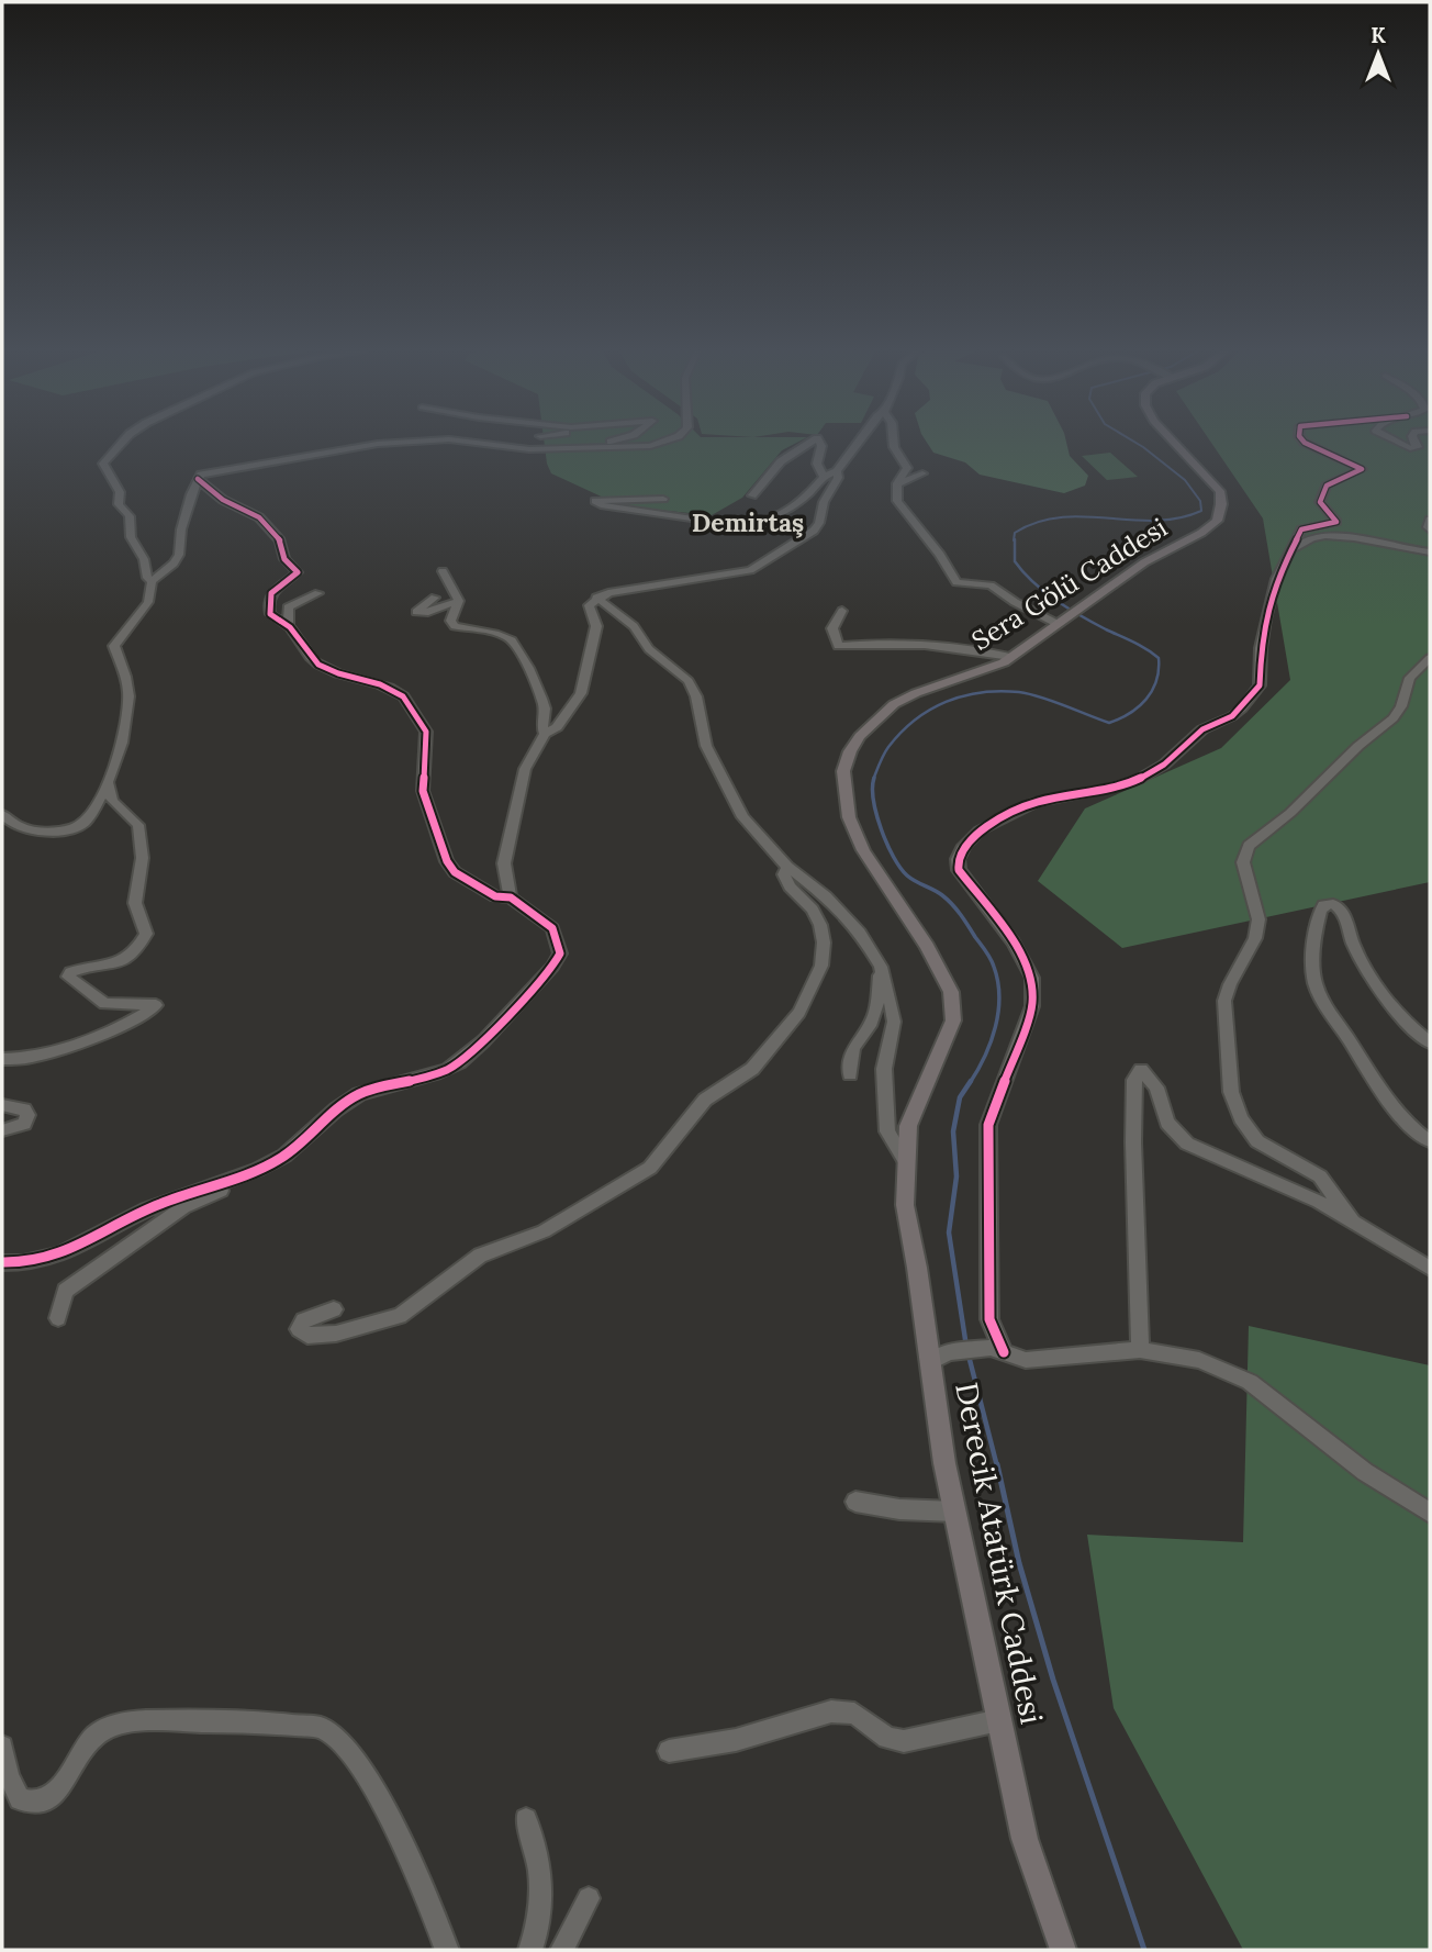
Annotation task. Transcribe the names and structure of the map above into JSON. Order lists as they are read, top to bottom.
{
  "streets": {
    "main road": ["Sera Gölü Caddesi", "Derecik Atatürk Caddesi"]
  },
  "crossings": [
    ["Sera Gölü Caddesi", "Derecik Atatürk Caddesi"]
  ],
  "districts": ["Demirtaş"],
  "north": "top"
}
